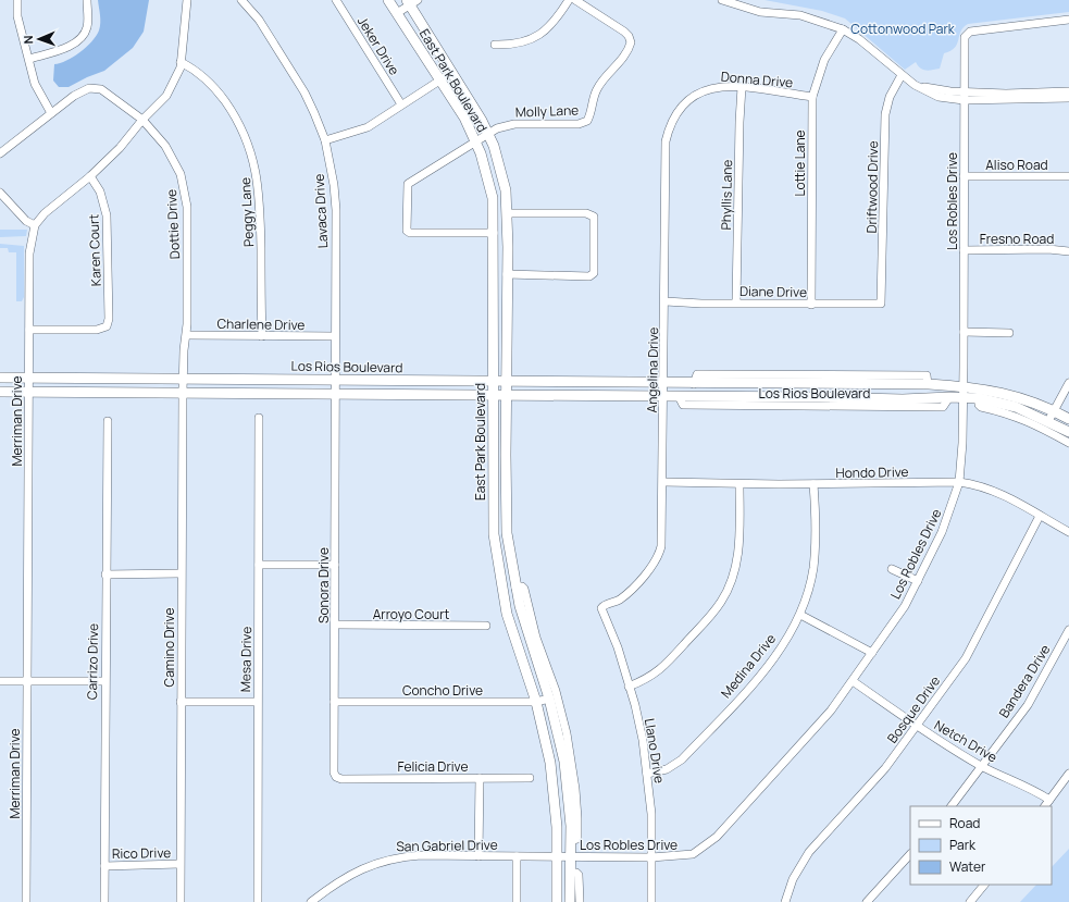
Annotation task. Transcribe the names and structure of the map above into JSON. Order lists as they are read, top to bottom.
{
  "streets": {
    "main road": ["East Park Boulevard", "Los Rios Boulevard"],
    "street": [
      "Jeker Drive",
      "Donna Drive",
      "Molly Lane",
      "Lottie Lane",
      "Aliso Road",
      "Driftwood Drive",
      "Phyllis Lane",
      "Los Robles Drive",
      "Lavaca Drive",
      "Peggy Lane",
      "Dottie Drive",
      "Fresno Road",
      "Karen Court",
      "Diane Drive",
      "Charlene Drive",
      "Angelina Drive",
      "Merriman Drive",
      "Hondo Drive",
      "Sonora Drive",
      "Arroyo Court",
      "Camino Drive",
      "Mesa Drive",
      "Carrizo Drive",
      "Medina Drive",
      "Bandera Drive",
      "Concho Drive",
      "Bosque Drive",
      "Netch Drive",
      "Llano Drive",
      "Felicia Drive",
      "San Gabriel Drive",
      "Rico Drive"
    ]
  },
  "crossings": [
    ["Donna Drive", "Lottie Lane"],
    ["Donna Drive", "Phyllis Lane"],
    ["Donna Drive", "Angelina Drive"],
    ["East Park Boulevard", "Molly Lane"],
    ["East Park Boulevard", "Los Robles Drive"],
    ["East Park Boulevard", "Los Rios Boulevard"],
    ["East Park Boulevard", "Concho Drive"],
    ["East Park Boulevard", "San Gabriel Drive"],
    ["Lottie Lane", "Diane Drive"],
    ["Aliso Road", "Los Robles Drive"],
    ["Driftwood Drive", "Diane Drive"],
    ["Phyllis Lane", "Diane Drive"],
    ["Los Robles Drive", "Fresno Road"],
    ["Los Robles Drive", "Los Rios Boulevard"],
    ["Los Robles Drive", "Hondo Drive"],
    ["Los Robles Drive", "Netch Drive"],
    ["Los Robles Drive", "Llano Drive"],
    ["Los Robles Drive", "San Gabriel Drive"],
    ["Lavaca Drive", "Charlene Drive"],
    ["Lavaca Drive", "Los Rios Boulevard"],
    ["Lavaca Drive", "Sonora Drive"],
    ["Peggy Lane", "Charlene Drive"],
    ["Dottie Drive", "Charlene Drive"],
    ["Dottie Drive", "Los Rios Boulevard"],
    ["Dottie Drive", "Camino Drive"],
    ["Karen Court", "Merriman Drive"],
    ["Diane Drive", "Angelina Drive"],
    ["Los Rios Boulevard", "Angelina Drive"],
    ["Los Rios Boulevard", "Merriman Drive"],
    ["Los Rios Boulevard", "Sonora Drive"],
    ["Los Rios Boulevard", "Camino Drive"],
    ["Angelina Drive", "Hondo Drive"],
    ["Angelina Drive", "Llano Drive"],
    ["Hondo Drive", "Medina Drive"],
    ["Hondo Drive", "Bosque Drive"],
    ["Sonora Drive", "Arroyo Court"],
    ["Sonora Drive", "Concho Drive"],
    ["Sonora Drive", "Felicia Drive"],
    ["Camino Drive", "Rico Drive"],
    ["Carrizo Drive", "Rico Drive"],
    ["Medina Drive", "Llano Drive"],
    ["Bandera Drive", "Netch Drive"],
    ["Bosque Drive", "Netch Drive"]
  ],
  "parks": ["Cottonwood Park"],
  "legend": ["Road", "Park", "Water"],
  "north": "left"
}
